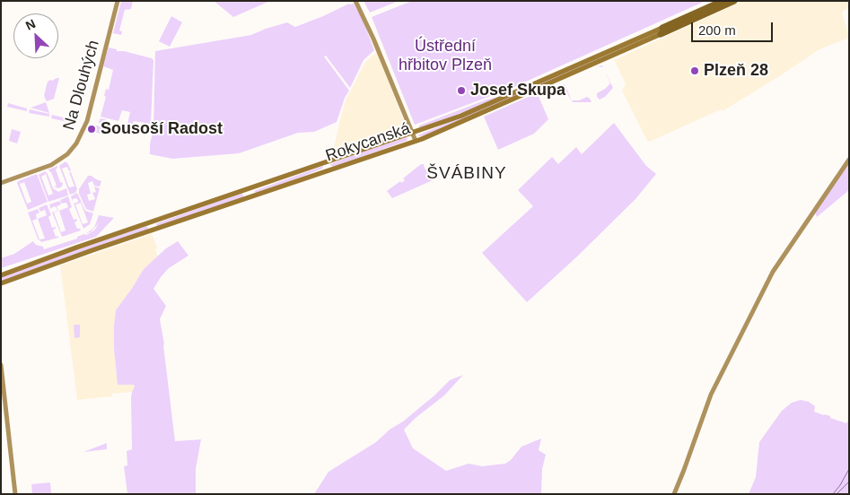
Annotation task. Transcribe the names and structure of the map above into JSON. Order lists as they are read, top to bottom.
{
  "streets": {
    "highway": ["Rokycanská"],
    "street": ["Na Dlouhých"]
  },
  "districts": ["ŠVÁBINY"],
  "parks": ["Ústřední hřbitov Plzeň"],
  "places": ["Plzeň 28", "Josef Skupa", "Sousoší Radost"],
  "scale_bar": "200 m",
  "north": "top left"
}
